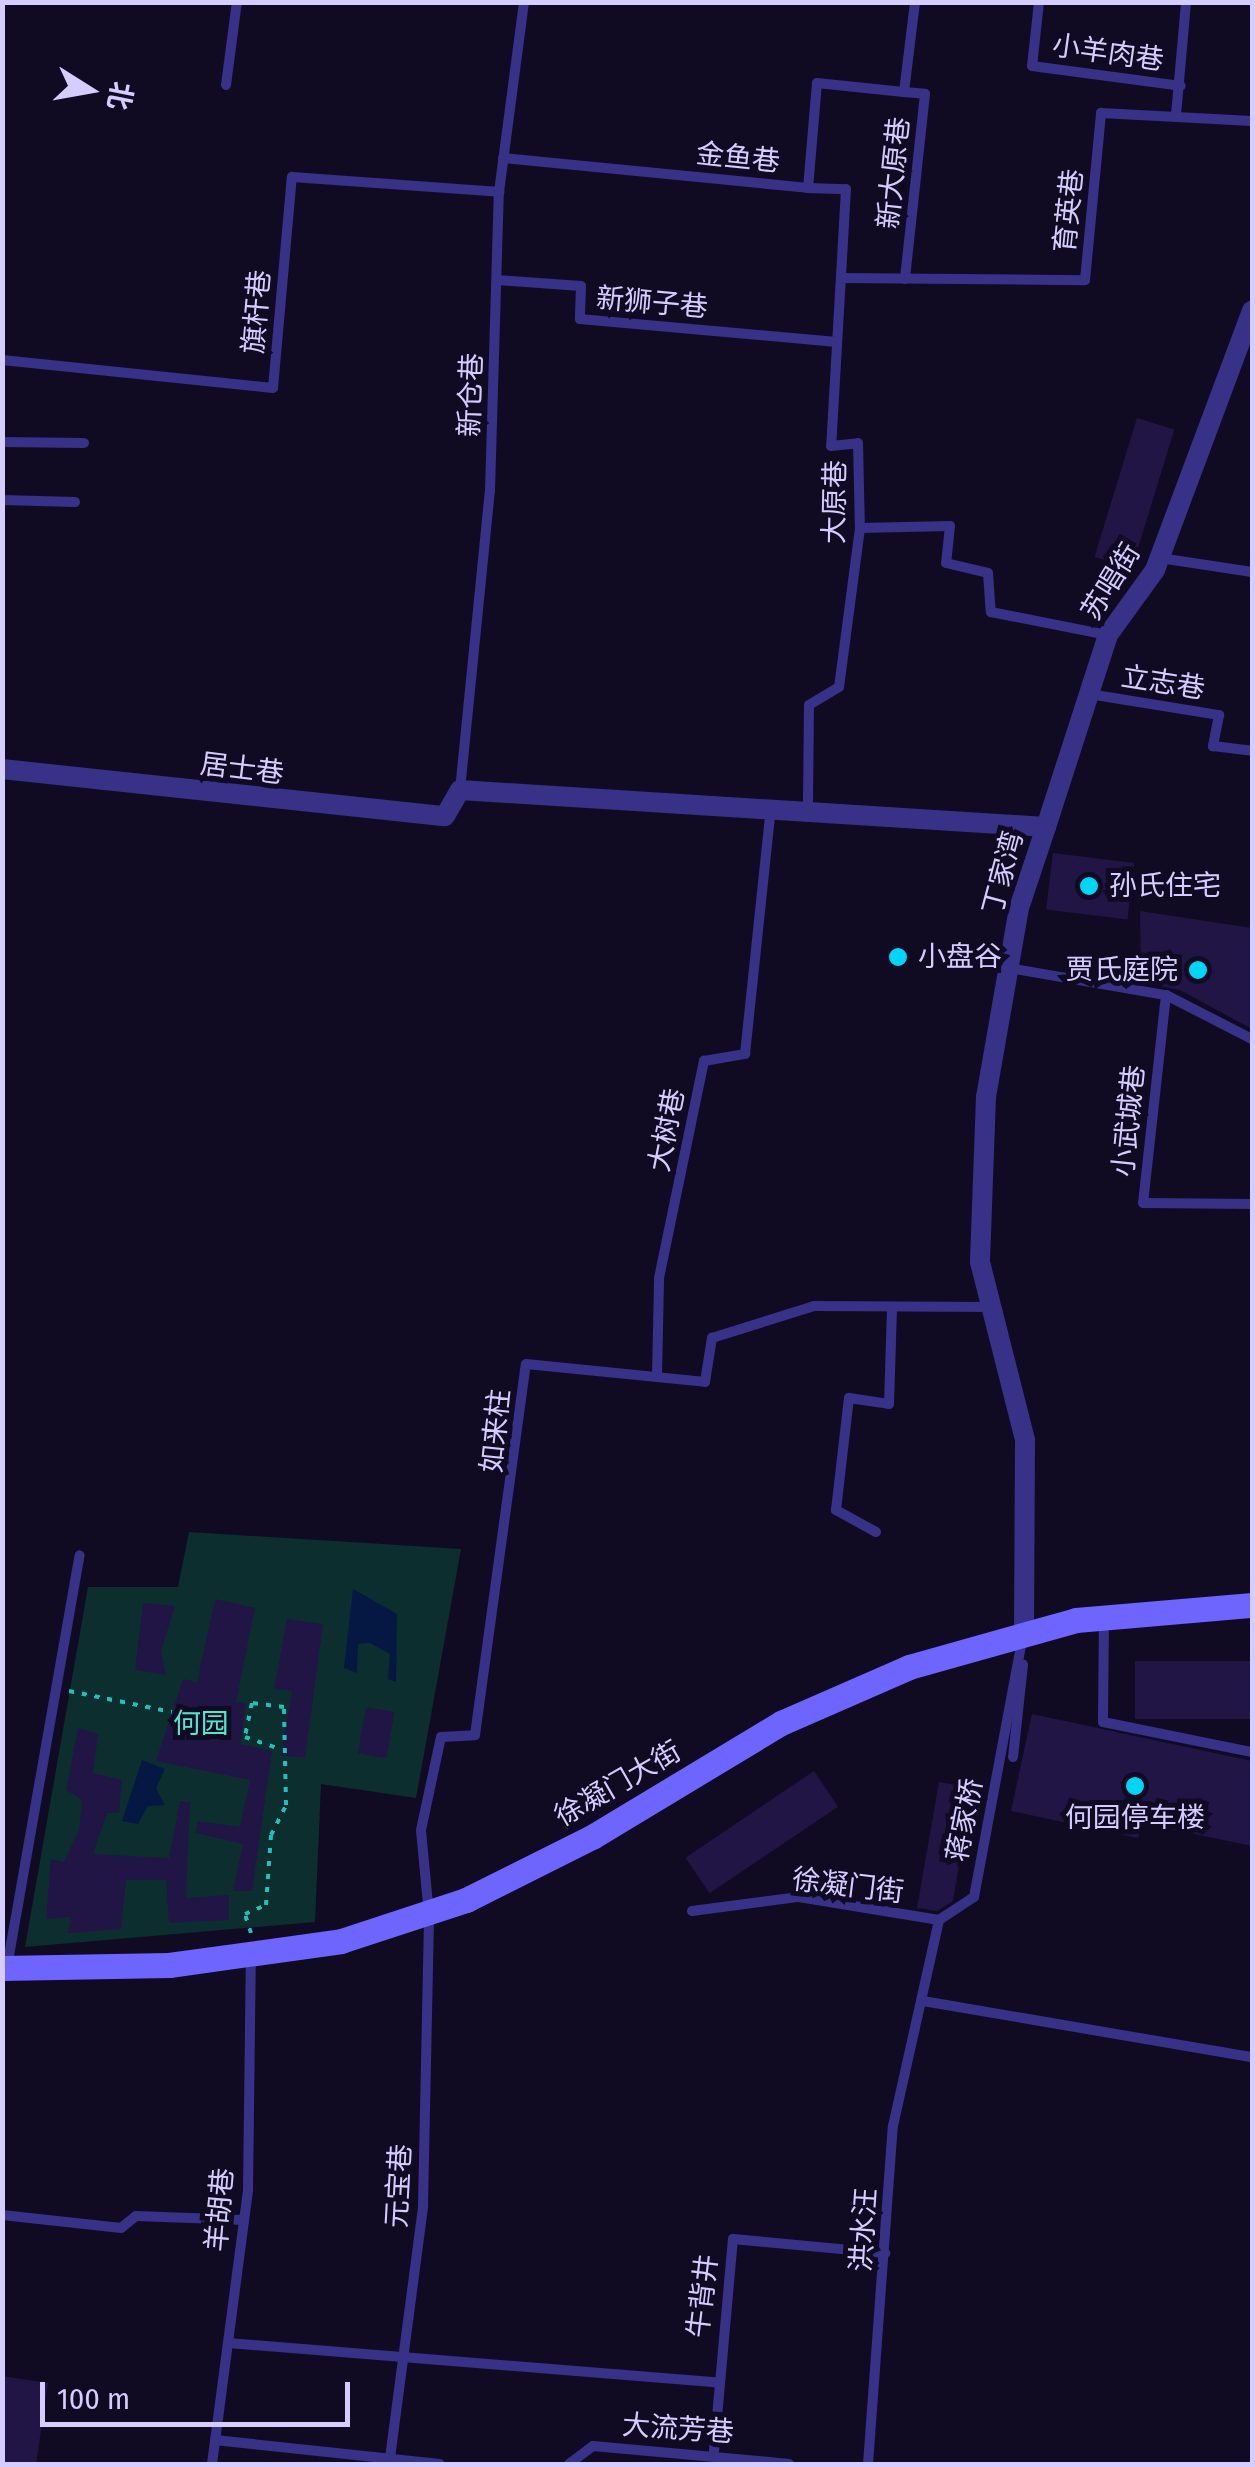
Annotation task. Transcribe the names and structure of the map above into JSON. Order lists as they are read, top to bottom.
{
  "streets": {
    "street": [
      "苏唱街",
      "居士巷",
      "丁家湾",
      "徐凝门大街"
    ],
    "lane": [
      "小羊肉巷",
      "金鱼巷",
      "新大原巷",
      "育英巷",
      "新狮子巷",
      "旗杆巷",
      "新仓巷",
      "大原巷",
      "立志巷",
      "小武城巷",
      "大树巷",
      "如来柱",
      "蒋家桥",
      "徐凝门街",
      "元宝巷",
      "羊胡巷",
      "洪水汪",
      "牛背井",
      "大流芳巷"
    ]
  },
  "crossings": [
    ["金鱼巷", "新大原巷"],
    ["金鱼巷", "新仓巷"],
    ["金鱼巷", "大原巷"],
    ["新大原巷", "育英巷"],
    ["育英巷", "大原巷"],
    ["新狮子巷", "新仓巷"],
    ["新狮子巷", "大原巷"],
    ["旗杆巷", "新仓巷"],
    ["新仓巷", "居士巷"],
    ["新仓巷", "丁家湾"],
    ["大原巷", "丁家湾"],
    ["苏唱街", "立志巷"],
    ["苏唱街", "丁家湾"],
    ["居士巷", "丁家湾"],
    ["丁家湾", "大树巷"],
    ["丁家湾", "如来柱"],
    ["丁家湾", "徐凝门大街"],
    ["丁家湾", "蒋家桥"],
    ["大树巷", "如来柱"],
    ["如来柱", "徐凝门大街"],
    ["如来柱", "元宝巷"],
    ["徐凝门大街", "蒋家桥"],
    ["徐凝门大街", "元宝巷"],
    ["徐凝门大街", "羊胡巷"],
    ["蒋家桥", "徐凝门街"],
    ["洪水汪", "牛背井"],
    ["牛背井", "大流芳巷"]
  ],
  "parks": ["何园"],
  "places": [
    "孙氏住宅",
    "小盘谷",
    "贾氏庭院",
    "何园停车楼"
  ],
  "scale_bar": "100 m",
  "north": "right"
}
